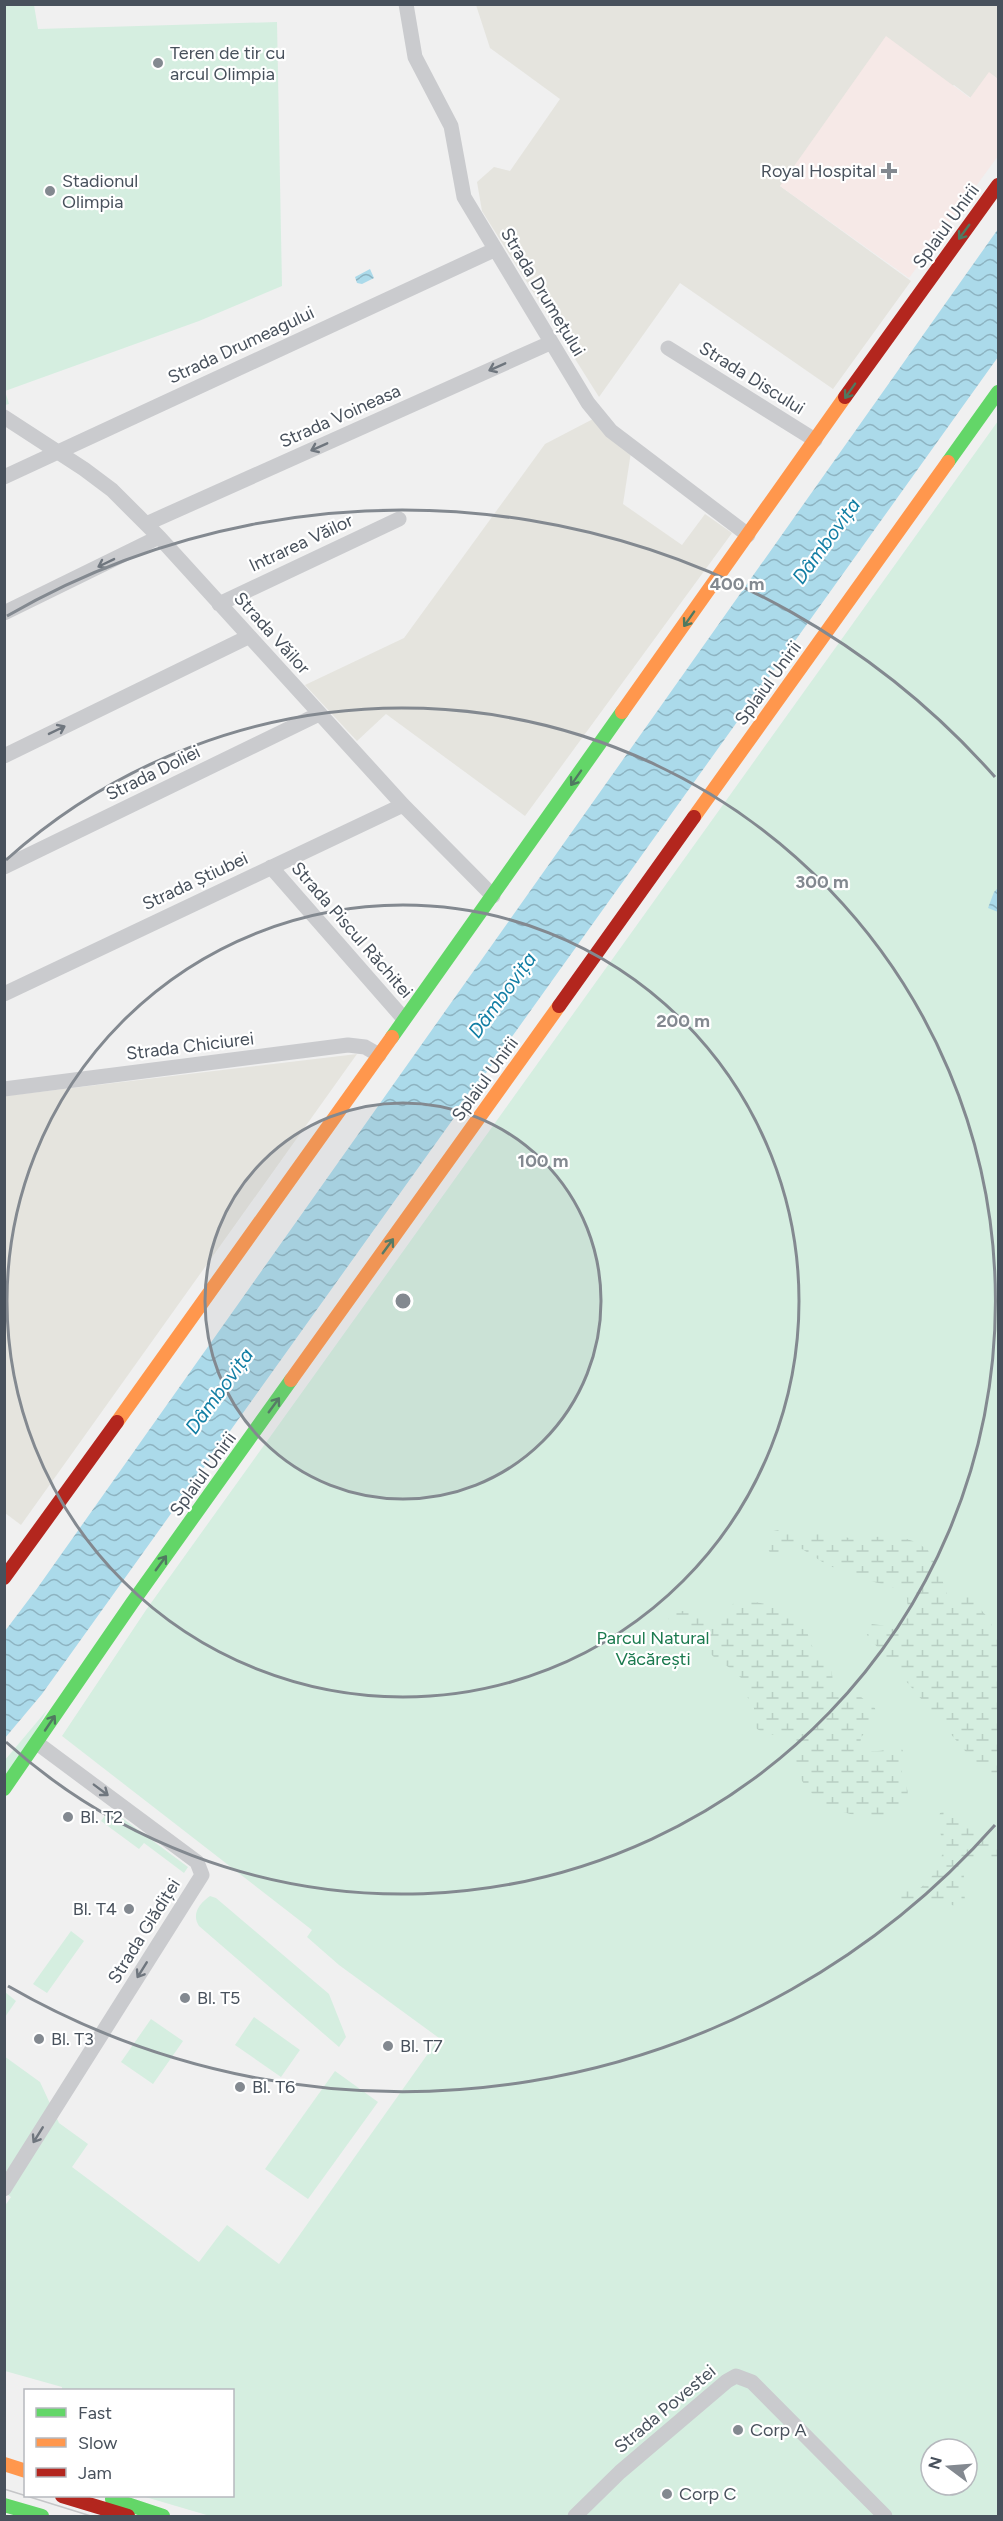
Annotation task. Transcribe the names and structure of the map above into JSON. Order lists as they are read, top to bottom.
{
  "streets": {
    "main road": ["Splaiul Unirii"],
    "street": [
      "Strada Drumețului",
      "Strada Drumeagului",
      "Strada Discului",
      "Strada Voineasa",
      "Intrarea Văilor",
      "Strada Văilor",
      "Strada Doliei",
      "Strada Știubei",
      "Strada Piscul Răchitei",
      "Strada Chiciurei",
      "Strada Glădiței",
      "Strada Povestei"
    ]
  },
  "crossings": [
    ["Splaiul Unirii", "Strada Drumețului"],
    ["Splaiul Unirii", "Strada Discului"],
    ["Splaiul Unirii", "Strada Văilor"],
    ["Splaiul Unirii", "Strada Piscul Răchitei"],
    ["Splaiul Unirii", "Strada Chiciurei"],
    ["Splaiul Unirii", "Strada Glădiței"],
    ["Strada Drumețului", "Strada Drumeagului"],
    ["Strada Drumețului", "Strada Voineasa"],
    ["Strada Drumeagului", "Strada Văilor"],
    ["Strada Voineasa", "Strada Văilor"],
    ["Intrarea Văilor", "Strada Văilor"],
    ["Strada Văilor", "Strada Doliei"],
    ["Strada Văilor", "Strada Știubei"],
    ["Strada Știubei", "Strada Piscul Răchitei"]
  ],
  "one_way": ["Strada Voineasa"],
  "water": ["Dâmbovița"],
  "parks": ["Parcul Natural Văcărești"],
  "places": {
    "other": [
      "Teren de tir cu arcul Olimpia",
      "Stadionul Olimpia",
      "Bl. T2",
      "Bl. T4",
      "Bl. T5",
      "Bl. T3",
      "Bl. T7",
      "Bl. T6",
      "Corp A",
      "Corp C"
    ],
    "health": ["Royal Hospital"]
  },
  "legend": ["Fast", "Slow", "Jam"],
  "north": "left",
  "rings": [
    "400 m",
    "300 m",
    "200 m",
    "100 m"
  ]
}
